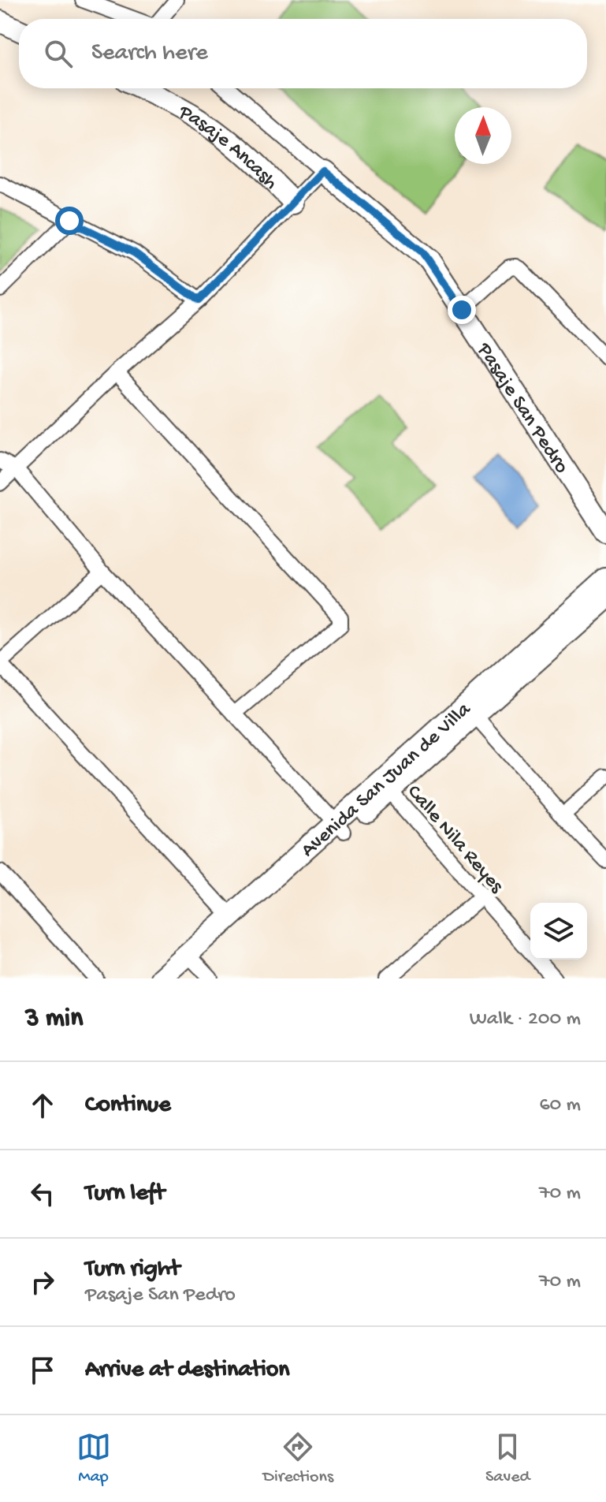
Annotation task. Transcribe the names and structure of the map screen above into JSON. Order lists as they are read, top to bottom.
{
  "streets": {
    "street": [
      "Pasaje Ancash",
      "Pasaje San Pedro",
      "Avenida San Juan de Villa",
      "Calle Nila Reyes"
    ]
  },
  "crossings": [
    ["Avenida San Juan de Villa", "Calle Nila Reyes"]
  ],
  "north": "top",
  "page": {
    "search": "Search here",
    "heading": ["3 min", "Walk · 200 m"],
    "list": [
      ["Continue", "60 m"],
      ["Turn left", "70 m"],
      ["Turn right", "Pasaje San Pedro", "70 m"],
      "Arrive at destination"
    ],
    "nav": ["Map", "Directions", "Saved"]
  }
}
